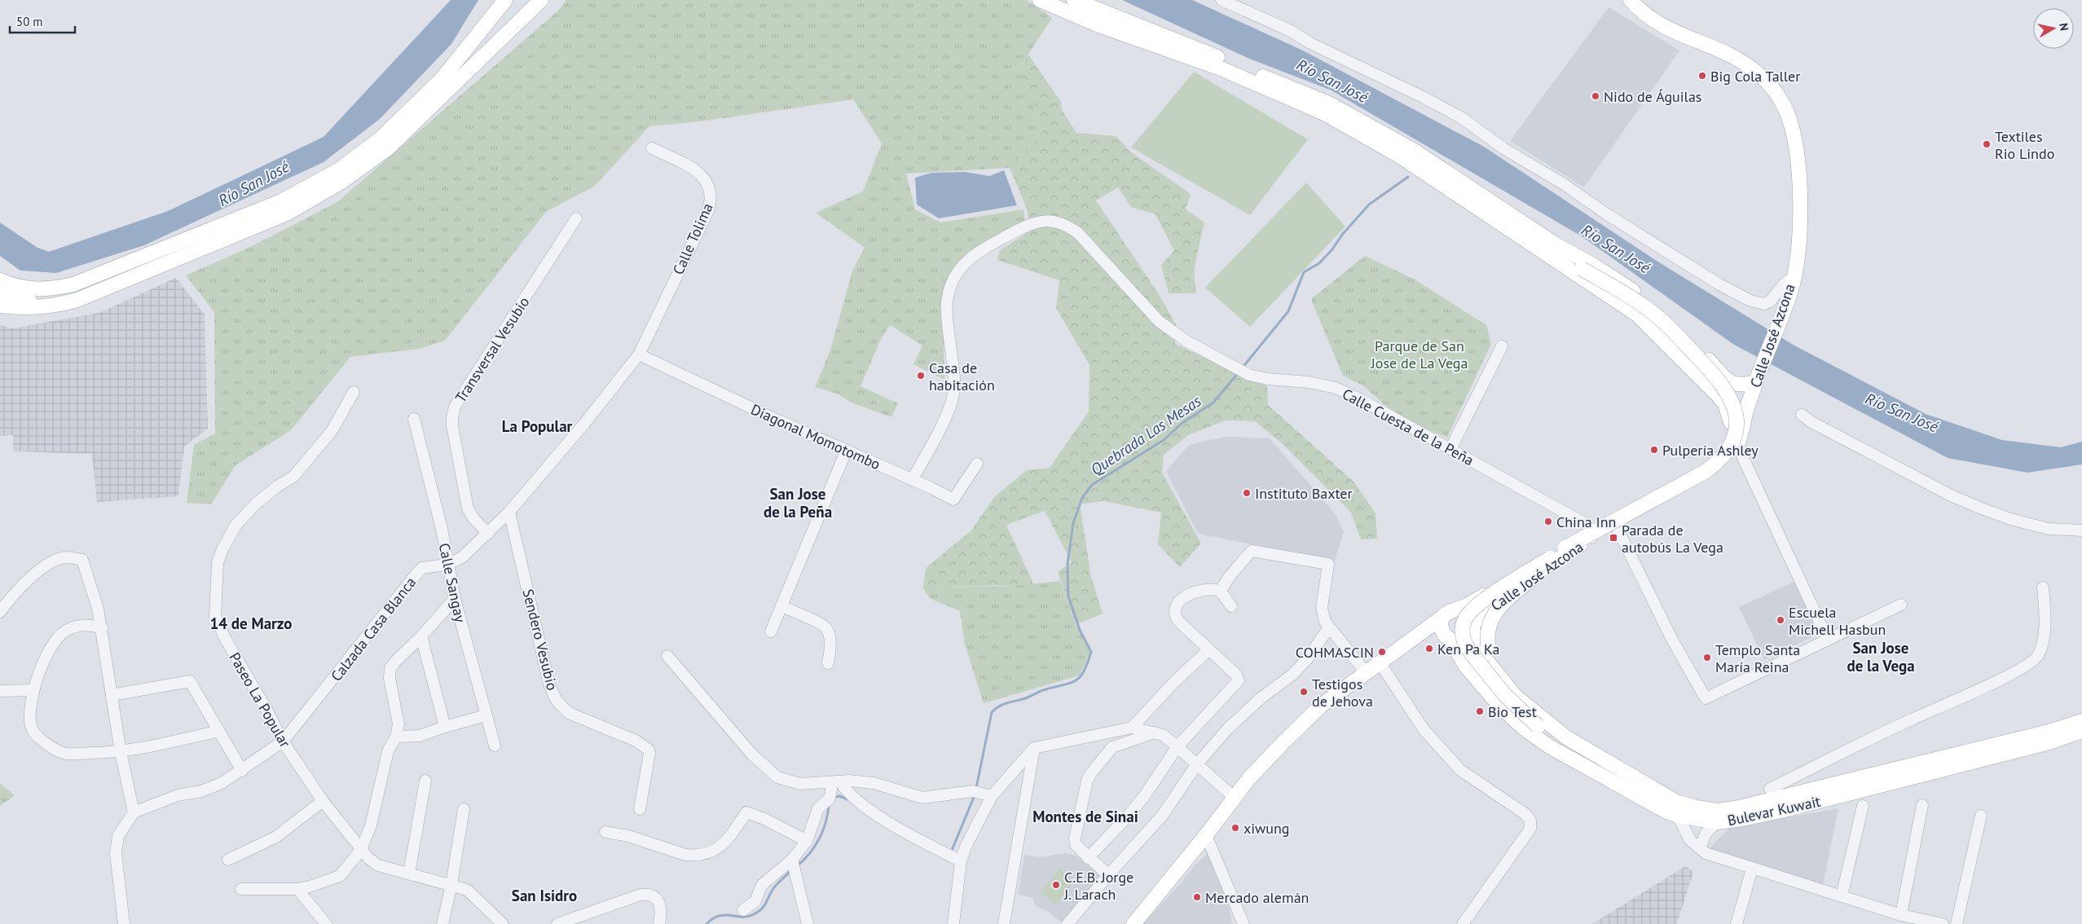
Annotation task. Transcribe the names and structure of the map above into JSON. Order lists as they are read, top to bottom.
{
  "streets": {
    "main road": ["Calle José Azcona", "Bulevar Kuwait"],
    "street": [
      "Calle Tolima",
      "Transversal Vesubio",
      "Calle Cuesta de la Peña",
      "Diagonal Momotombo",
      "Calle Sangay",
      "Calzada Casa Blanca",
      "Sendero Vesubio",
      "Paseo La Popular"
    ]
  },
  "crossings": [
    ["Calle Tolima", "Diagonal Momotombo"],
    ["Calle Tolima", "Calzada Casa Blanca"],
    ["Calle José Azcona", "Calle Cuesta de la Peña"],
    ["Calle José Azcona", "Bulevar Kuwait"],
    ["Transversal Vesubio", "Calzada Casa Blanca"],
    ["Calle Cuesta de la Peña", "Diagonal Momotombo"],
    ["Diagonal Momotombo", "Calzada Casa Blanca"],
    ["Calle Sangay", "Calzada Casa Blanca"],
    ["Calzada Casa Blanca", "Sendero Vesubio"],
    ["Calzada Casa Blanca", "Paseo La Popular"]
  ],
  "districts": [
    "La Popular",
    "San Jose de la Peña",
    "14 de Marzo",
    "San Jose de la Vega",
    "Montes de Sinai",
    "San Isidro"
  ],
  "water": ["Río San José", "Quebrada Las Mesas"],
  "parks": ["Parque de San Jose de La Vega"],
  "places": {
    "other": [
      "Big Cola Taller",
      "Nido de Águilas",
      "Textiles Rio Lindo",
      "Casa de habitación",
      "Pulpería Ashley",
      "Instituto Baxter",
      "China Inn",
      "Escuela Michell Hasbun",
      "Ken Pa Ka",
      "COHMASCIN",
      "Templo Santa María Reina",
      "Testigos de Jehova",
      "Bio Test",
      "xiwung",
      "C.E.B. Jorge J. Larach",
      "Mercado alemán"
    ],
    "transit": ["Parada de autobús La Vega"]
  },
  "scale_bar": "50 m",
  "north": "right"
}
